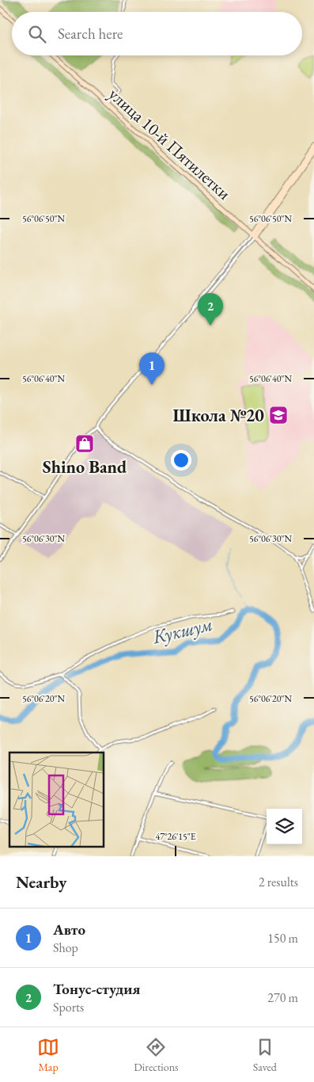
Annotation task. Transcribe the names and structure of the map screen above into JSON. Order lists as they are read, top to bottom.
{
  "streets": {
    "street": ["улица 10-й Пятилетки"]
  },
  "water": ["Кукшум"],
  "places": {
    "school or university": ["Школа №20"],
    "shop": ["Shino Band"]
  },
  "page": {
    "search": "Search here",
    "pins": ["2", "1"],
    "heading": ["Nearby", "2 results"],
    "list": [
      {
        "mark": "1",
        "name": "Авто",
        "note": "Shop",
        "value": "150 m"
      },
      {
        "mark": "2",
        "name": "Тонус-студия",
        "note": "Sports",
        "value": "270 m"
      }
    ],
    "nav": ["Map", "Directions", "Saved"]
  },
  "coordinates": [
    "56°06'50\"N",
    "56°06'40\"N",
    "56°06'30\"N",
    "56°06'20\"N",
    "47°26'15\"E"
  ]
}
